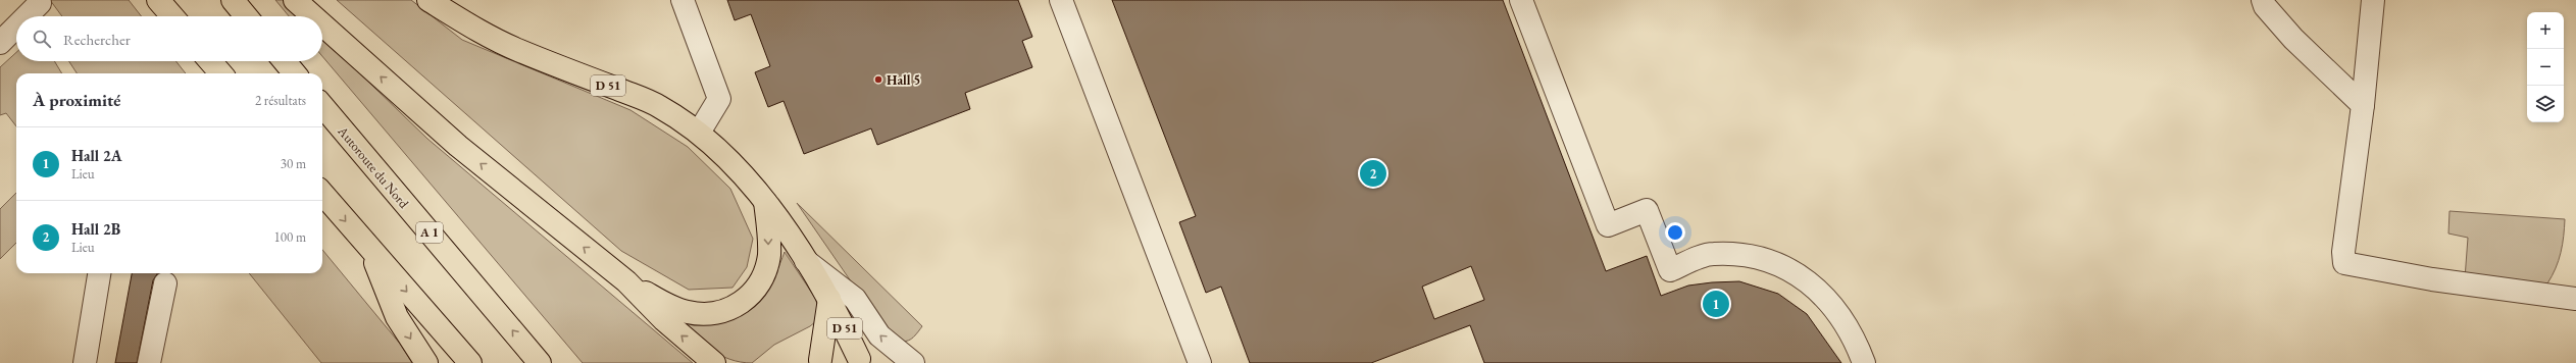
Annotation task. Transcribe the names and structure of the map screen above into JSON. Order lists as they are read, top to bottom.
{
  "streets": {
    "main road": ["D 51", "Autoroute du Nord", "A 1"]
  },
  "places": ["Hall 5"],
  "page": {
    "map_buttons": ["+", "−"],
    "search": "Rechercher",
    "heading": ["À proximité", "2 résultats"],
    "list": [
      {
        "mark": "1",
        "name": "Hall 2A",
        "note": "Lieu",
        "value": "30 m"
      },
      {
        "mark": "2",
        "name": "Hall 2B",
        "note": "Lieu",
        "value": "100 m"
      }
    ],
    "pins": ["2", "1"]
  }
}
